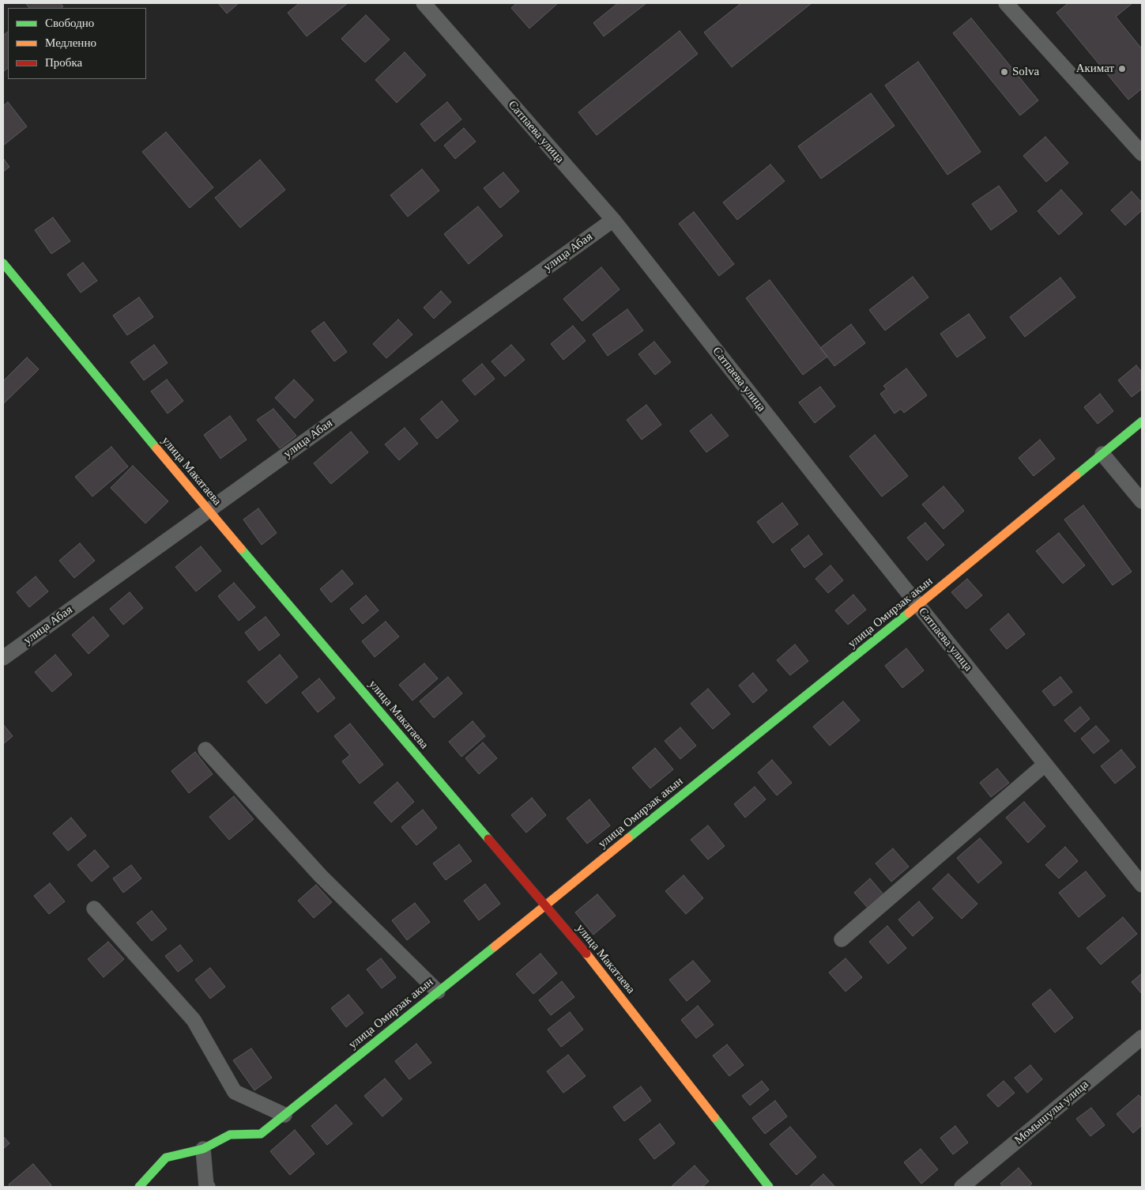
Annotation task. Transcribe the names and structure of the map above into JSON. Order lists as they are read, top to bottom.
{
  "streets": {
    "street": [
      "Сатпаева улица",
      "улица Абая",
      "улица Макатаева",
      "улица Омирзак акын",
      "Момышулы улица"
    ]
  },
  "crossings": [
    ["Сатпаева улица", "улица Абая"],
    ["Сатпаева улица", "улица Омирзак акын"],
    ["улица Абая", "улица Макатаева"],
    ["улица Макатаева", "улица Омирзак акын"]
  ],
  "places": ["Акимат", "Solva"],
  "legend": ["Свободно", "Медленно", "Пробка"]
}
